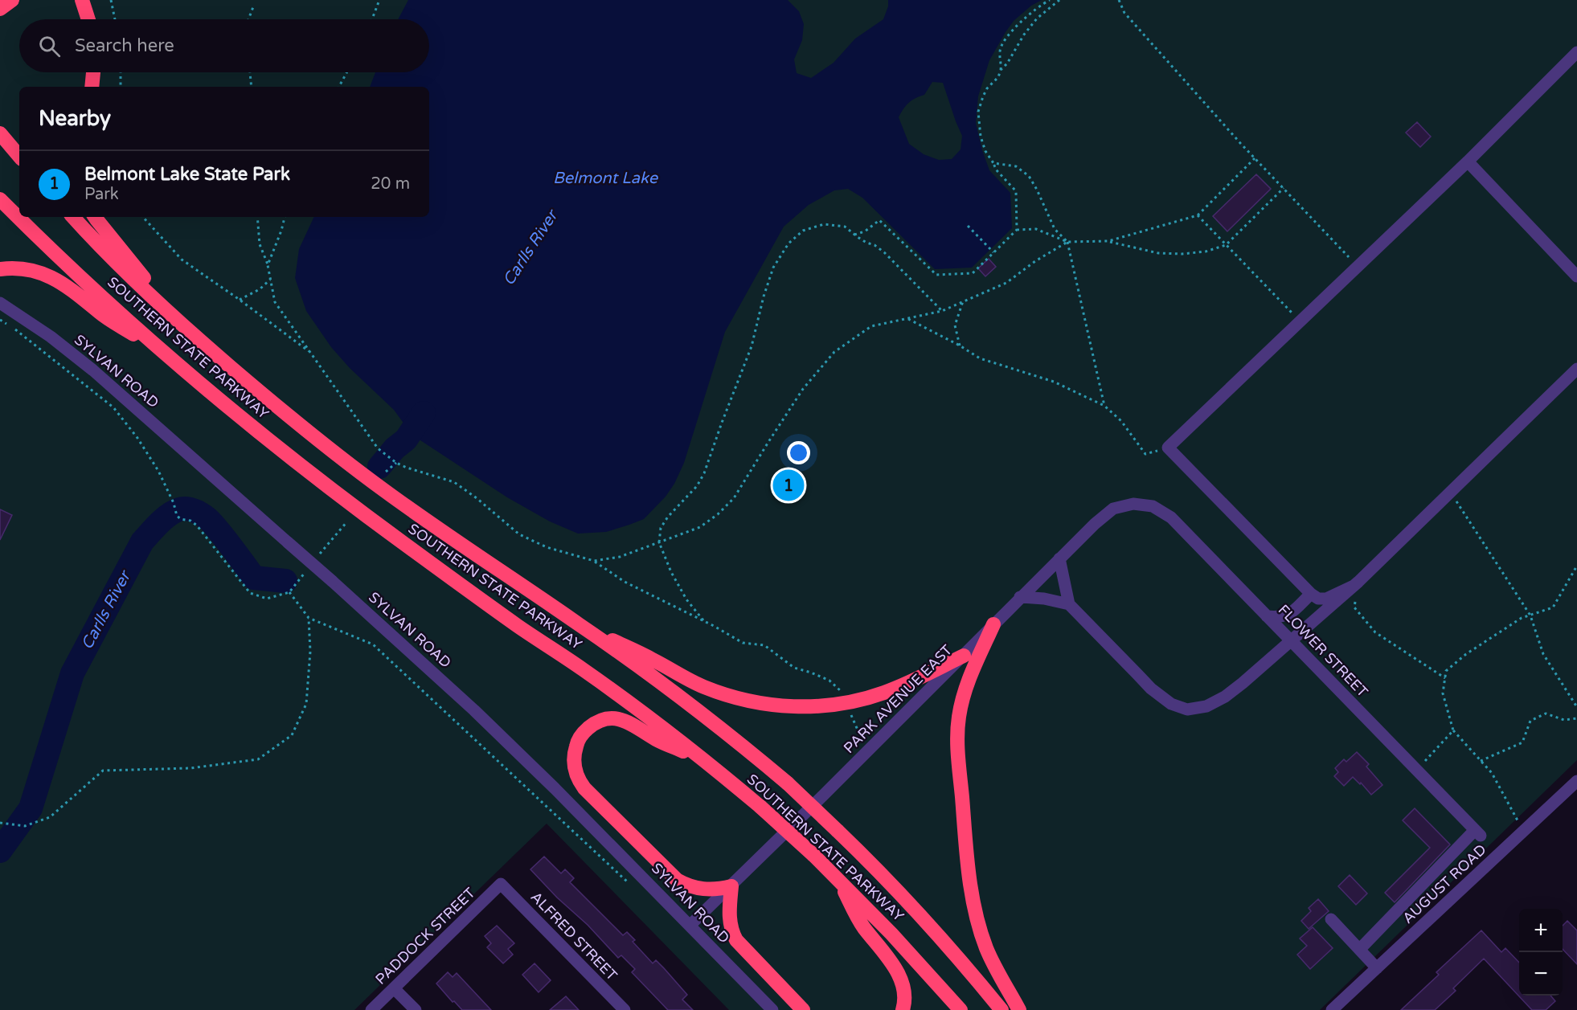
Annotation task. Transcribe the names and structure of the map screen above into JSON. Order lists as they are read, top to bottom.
{
  "streets": {
    "highway": ["SOUTHERN STATE PARKWAY"],
    "street": [
      "SYLVAN ROAD",
      "FLOWER STREET",
      "PARK AVENUE EAST",
      "AUGUST ROAD",
      "PADDOCK STREET",
      "ALFRED STREET"
    ]
  },
  "crossings": [
    ["SYLVAN ROAD", "PARK AVENUE EAST"],
    ["FLOWER STREET", "PARK AVENUE EAST"],
    ["PADDOCK STREET", "ALFRED STREET"]
  ],
  "water": ["Belmont Lake", "Carlls River"],
  "page": {
    "search": "Search here",
    "heading": "Nearby",
    "list": [
      {
        "mark": "1",
        "name": "Belmont Lake State Park",
        "note": "Park",
        "value": "20 m"
      }
    ],
    "pins": "1",
    "map_buttons": ["+", "−"]
  }
}
